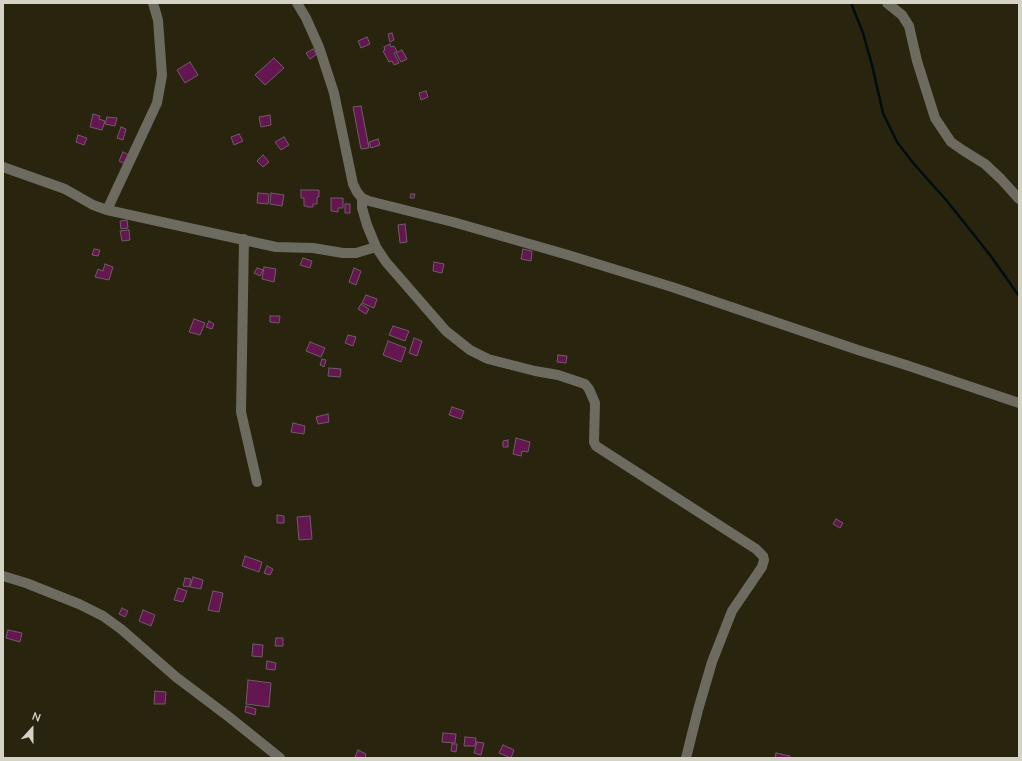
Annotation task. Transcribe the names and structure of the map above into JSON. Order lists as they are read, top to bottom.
{
  "north": "top"
}
